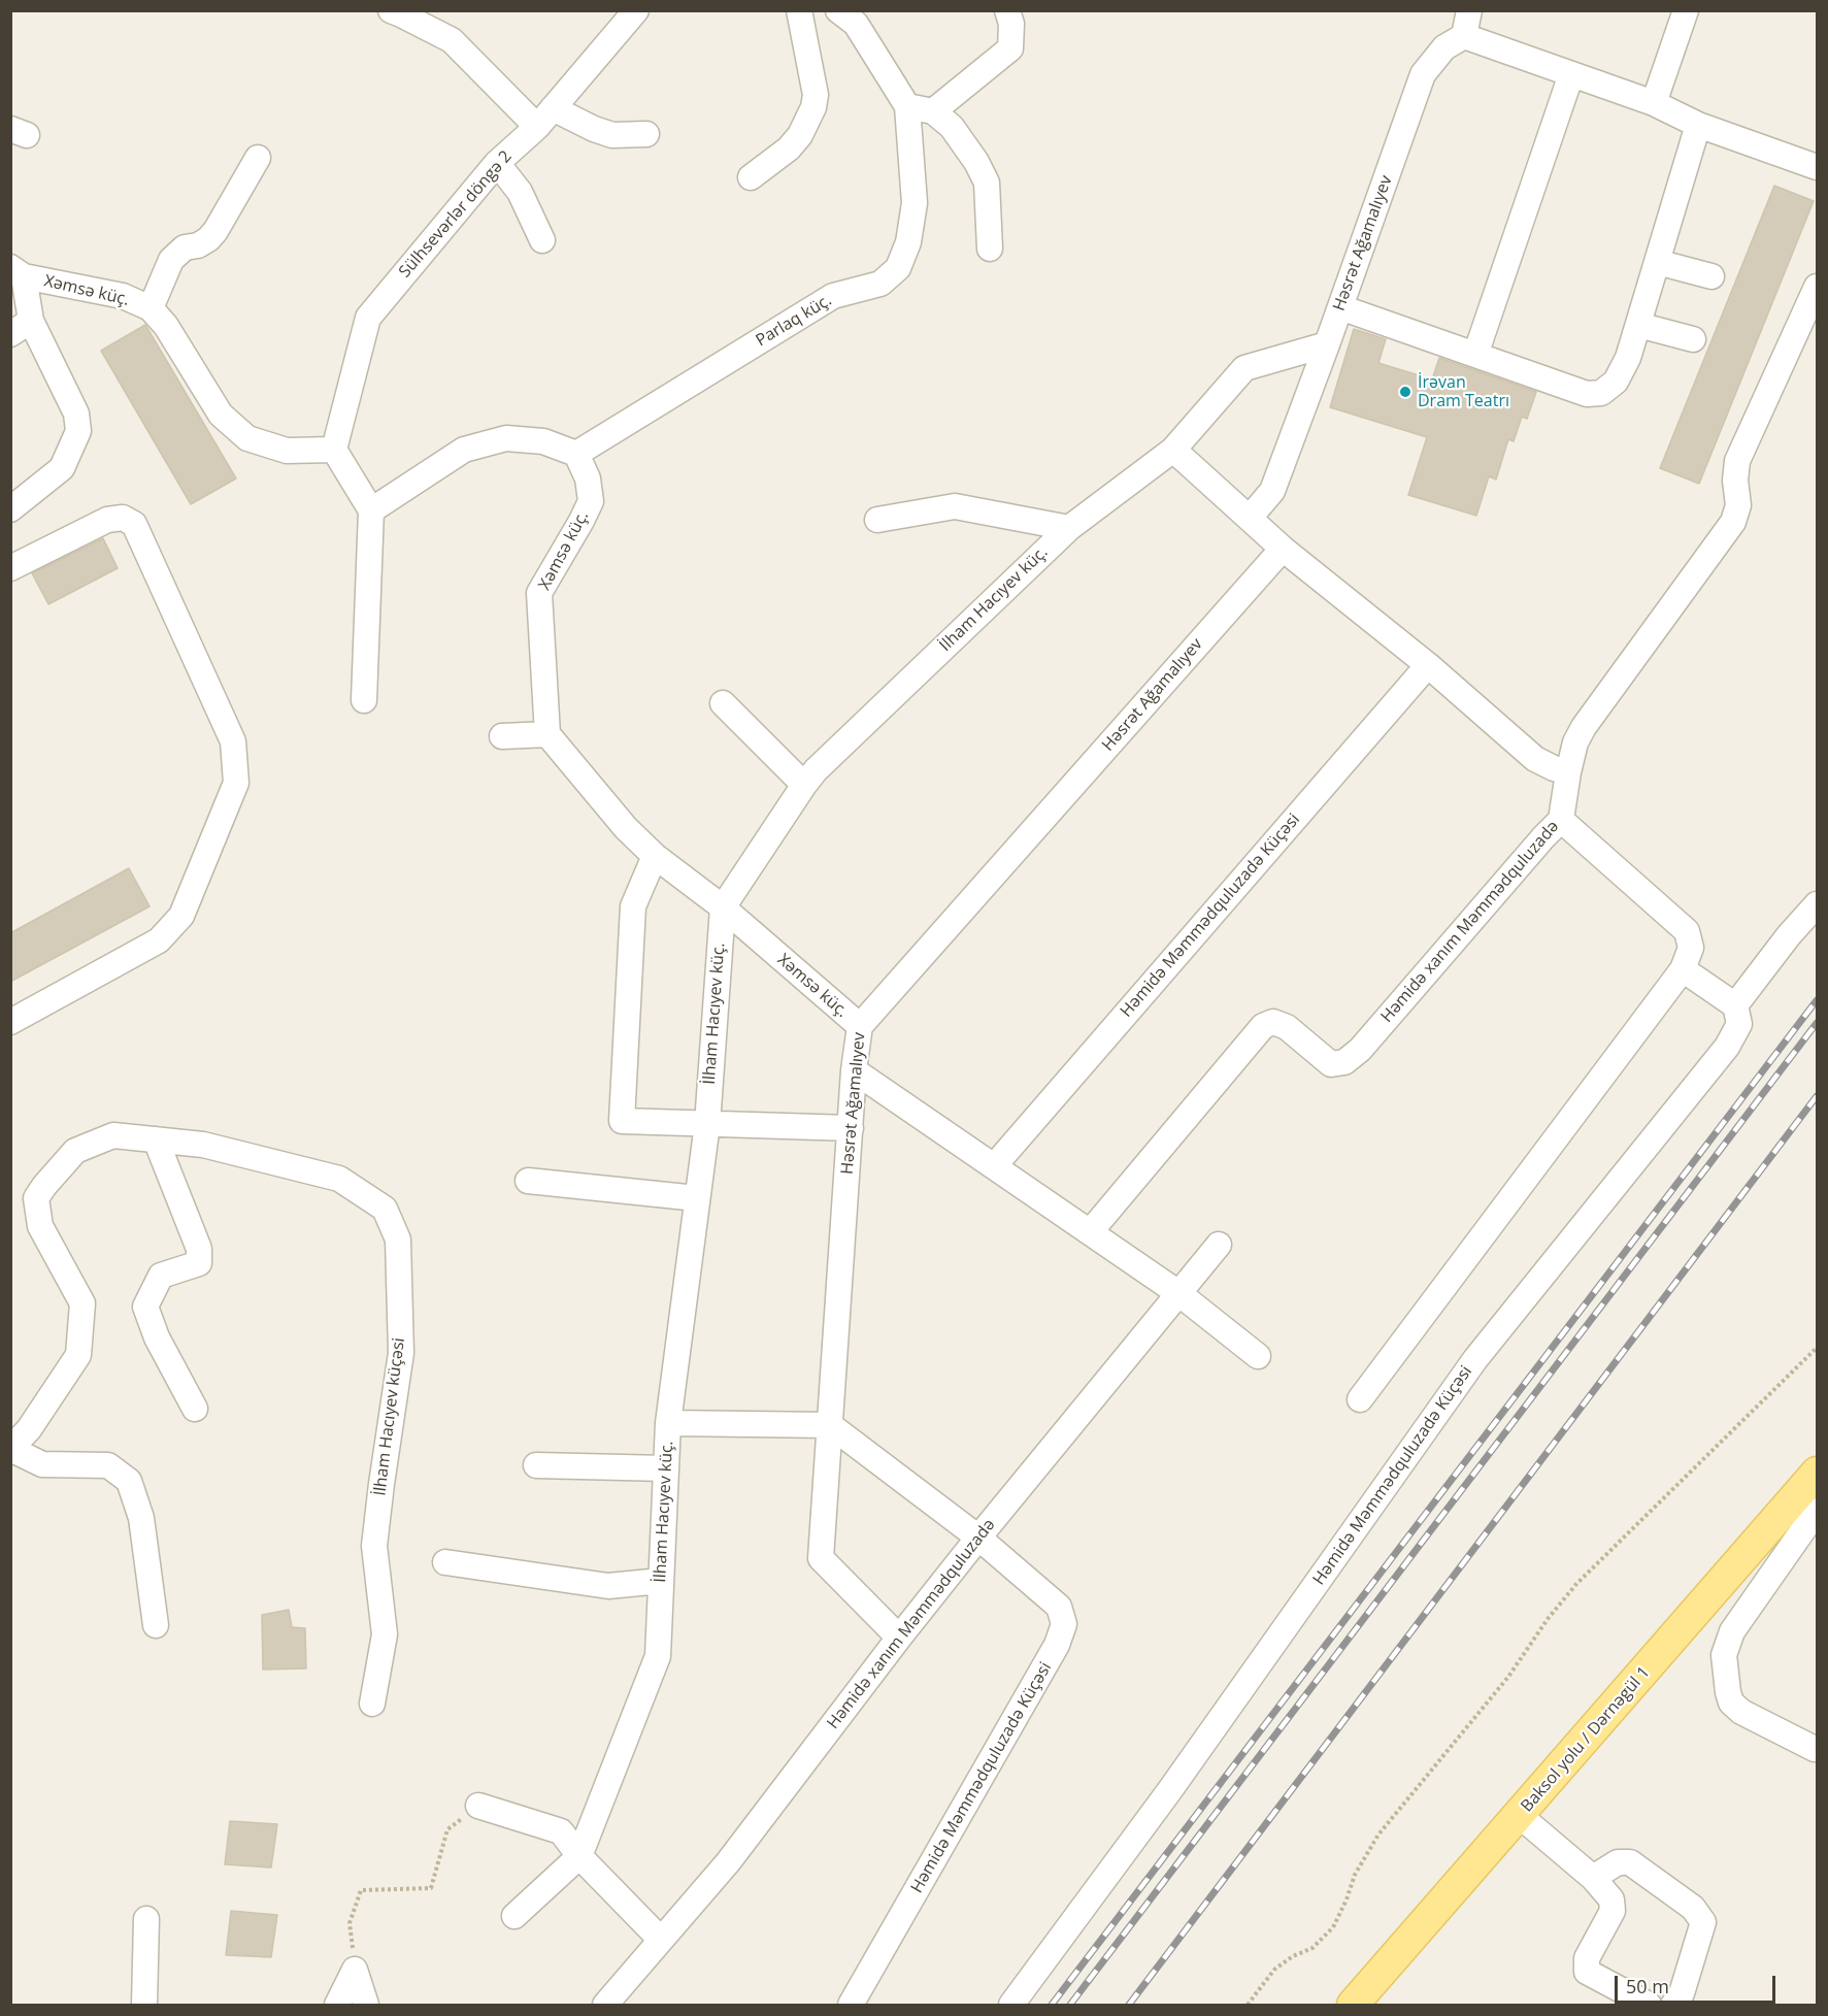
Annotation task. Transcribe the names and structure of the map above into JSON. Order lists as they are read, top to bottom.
{
  "streets": {
    "main road": ["Baksol yolu / Dərnəgül 1"],
    "street": [
      "Sülhsevərlər döngə 2",
      "Həsrət Ağamalıyev",
      "Xəmsə küç.",
      "Parlaq küç.",
      "İlham Hacıyev küç.",
      "Həmidə Məmmədquluzadə Küçəsi",
      "Həmidə xanım Məmmədquluzadə",
      "İlham Hacıyev küçəsi"
    ]
  },
  "crossings": [
    ["Sülhsevərlər döngə 2", "Xəmsə küç."],
    ["Həsrət Ağamalıyev", "Xəmsə küç."],
    ["Həsrət Ağamalıyev", "İlham Hacıyev küç."],
    ["Həsrət Ağamalıyev", "Həmidə Məmmədquluzadə Küçəsi"],
    ["Həsrət Ağamalıyev", "Həmidə xanım Məmmədquluzadə"],
    ["Xəmsə küç.", "Parlaq küç."],
    ["Xəmsə küç.", "İlham Hacıyev küç."],
    ["Həmidə Məmmədquluzadə Küçəsi", "Həmidə xanım Məmmədquluzadə"]
  ],
  "places": ["İrəvan Dram Teatrı"],
  "scale_bar": "50 m"
}
